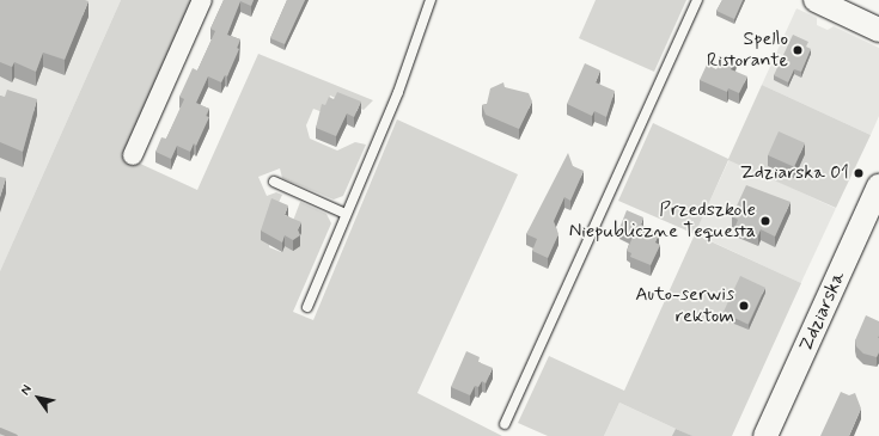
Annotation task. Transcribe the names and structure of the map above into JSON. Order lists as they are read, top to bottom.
{
  "streets": {
    "street": ["Zdziarska"]
  },
  "places": [
    "Spello Ristorante",
    "Zdziarska 01",
    "Przedszkole Niepubliczne Tequesta",
    "Auto-serwis rektom"
  ],
  "north": "top left"
}
